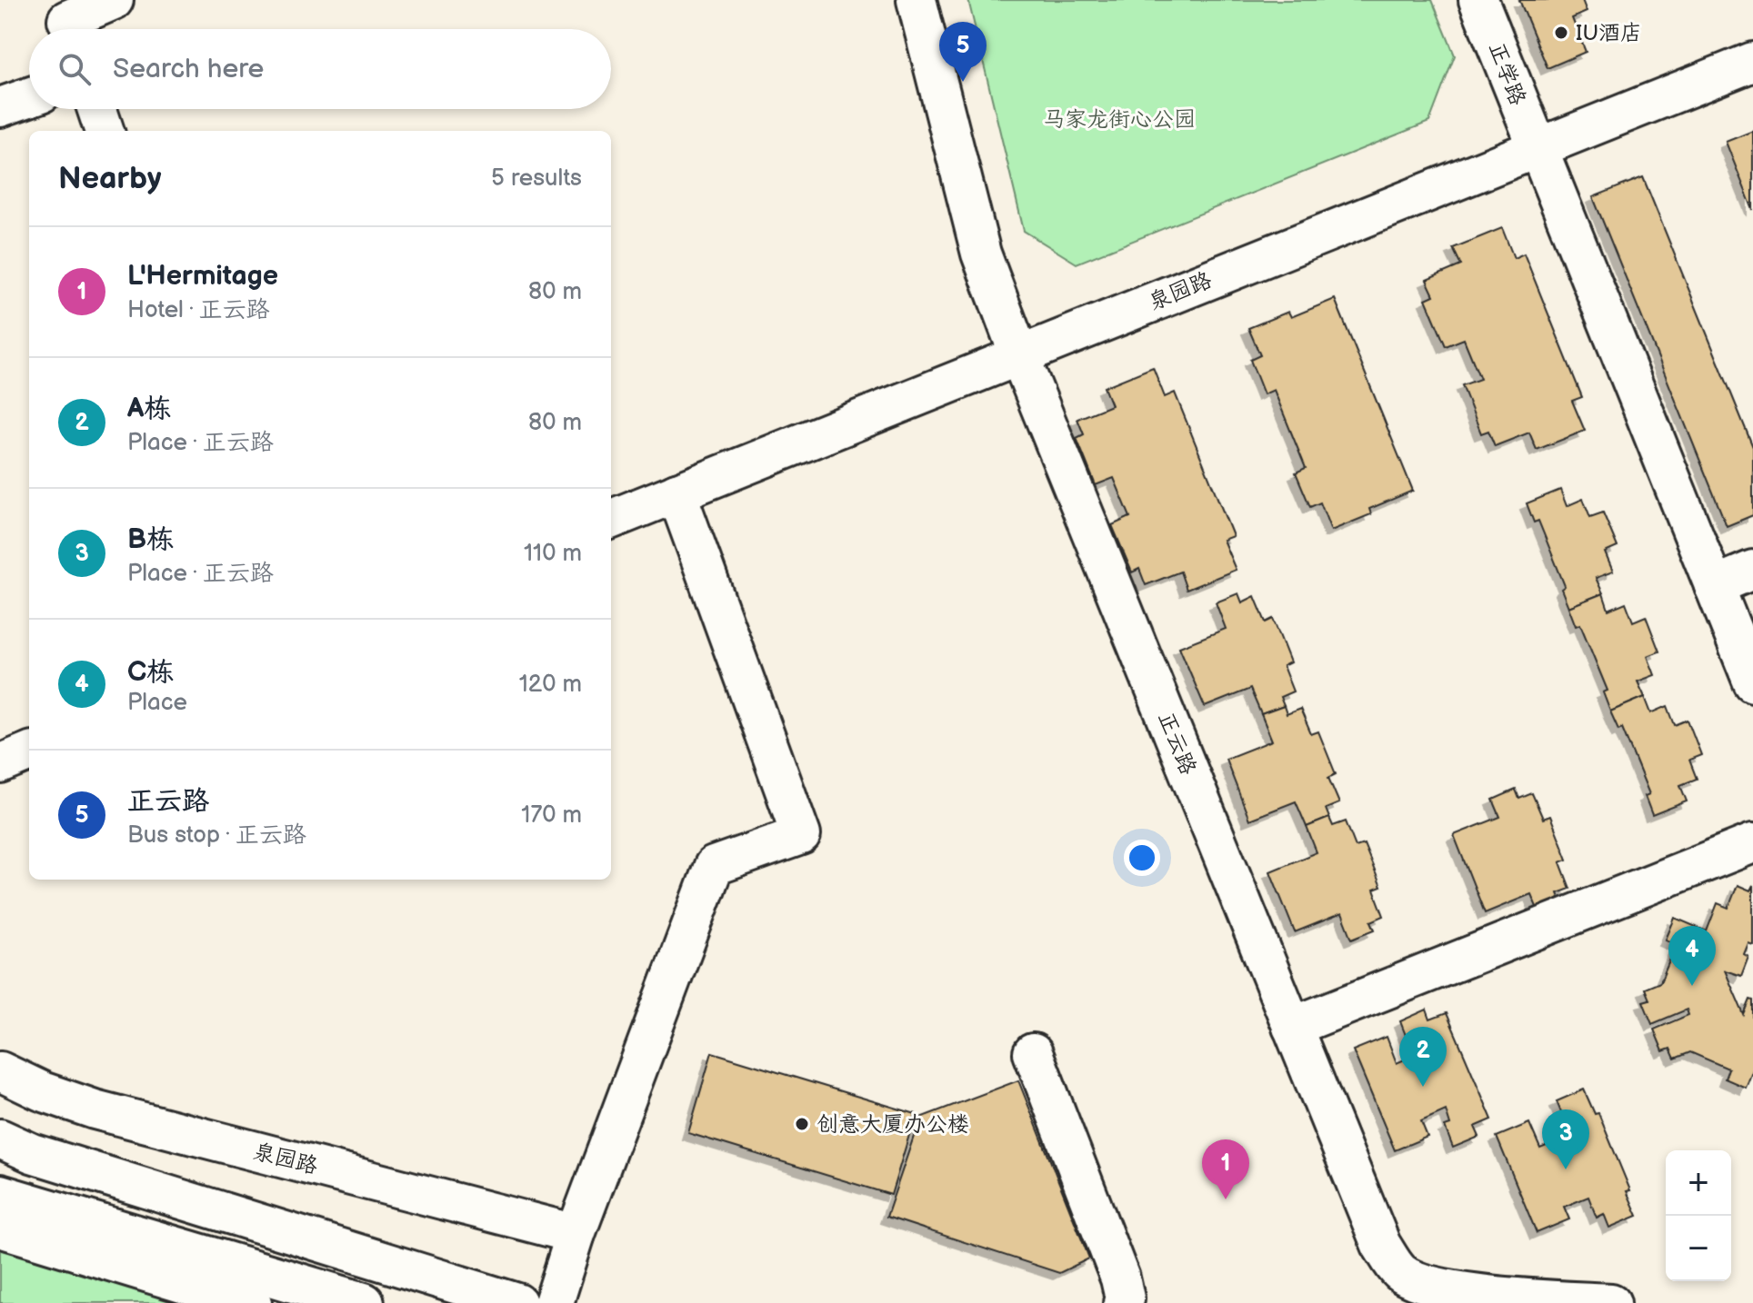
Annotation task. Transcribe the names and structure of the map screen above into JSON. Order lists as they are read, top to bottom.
{
  "streets": {
    "street": ["正学路", "泉园路", "正云路"]
  },
  "crossings": [
    ["正学路", "泉园路"],
    ["泉园路", "正云路"]
  ],
  "parks": ["马家龙街心公园"],
  "places": ["IU酒店", "创意大厦办公楼"],
  "page": {
    "pins": [
      "5",
      "4",
      "2",
      "3",
      "1"
    ],
    "search": "Search here",
    "heading": ["Nearby", "5 results"],
    "list": [
      {
        "mark": "1",
        "name": "L'Hermitage",
        "note": "Hotel · 正云路",
        "value": "80 m"
      },
      {
        "mark": "2",
        "name": "A栋",
        "note": "Place · 正云路",
        "value": "80 m"
      },
      {
        "mark": "3",
        "name": "B栋",
        "note": "Place · 正云路",
        "value": "110 m"
      },
      {
        "mark": "4",
        "name": "C栋",
        "note": "Place",
        "value": "120 m"
      },
      {
        "mark": "5",
        "name": "正云路",
        "note": "Bus stop · 正云路",
        "value": "170 m"
      }
    ],
    "map_buttons": ["+", "−"]
  }
}
